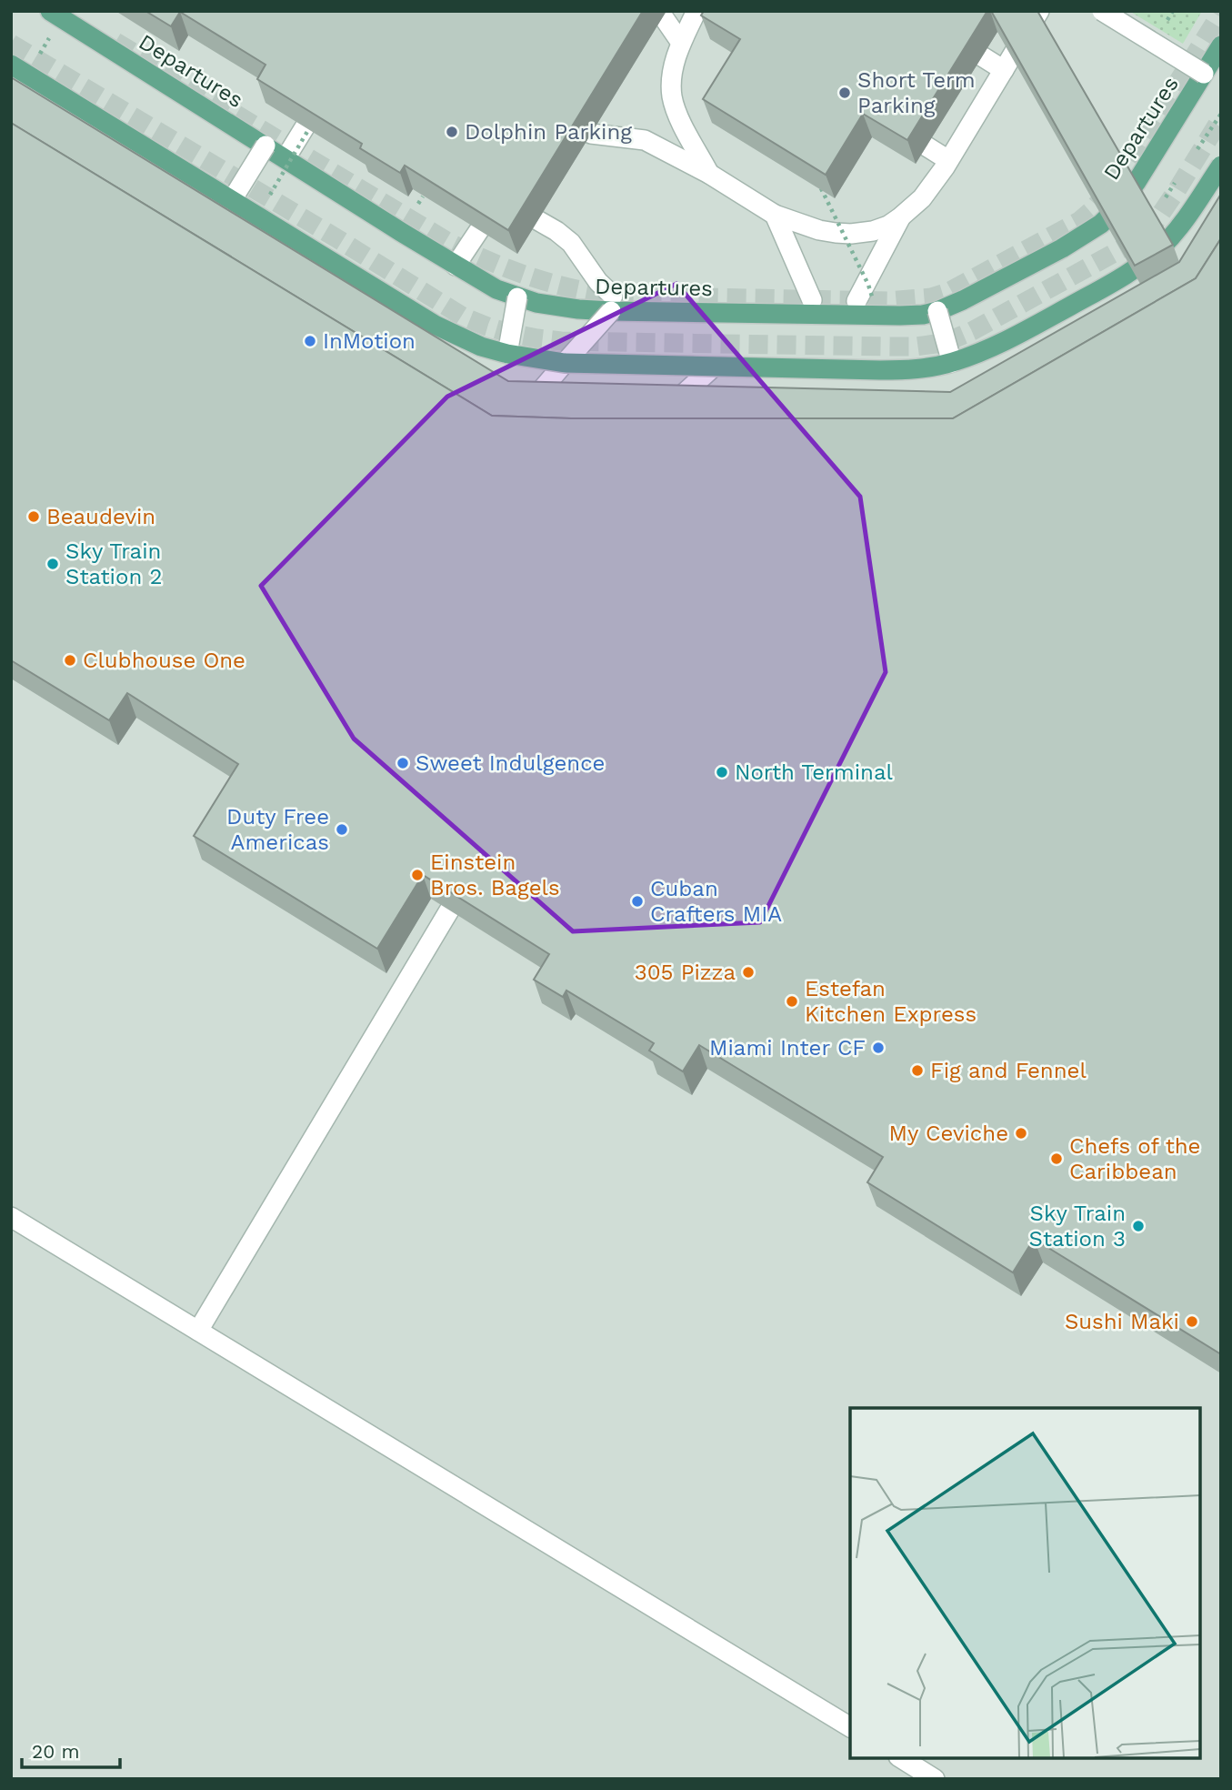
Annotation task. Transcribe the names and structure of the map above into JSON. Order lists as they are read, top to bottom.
{
  "streets": {
    "main road": ["Departures"]
  },
  "places": [
    "Short Term Parking",
    "Dolphin Parking",
    "InMotion",
    "Beaudevin",
    "Sky Train Station 2",
    "Clubhouse One",
    "Sweet Indulgence",
    "North Terminal",
    "Duty Free Americas",
    "Einstein Bros. Bagels",
    "Cuban Crafters MIA",
    "305 Pizza",
    "Estefan Kitchen Express",
    "Miami Inter CF",
    "Fig and Fennel",
    "My Ceviche",
    "Chefs of the Caribbean",
    "Sky Train Station 3",
    "Sushi Maki"
  ],
  "scale_bar": "20 m"
}
